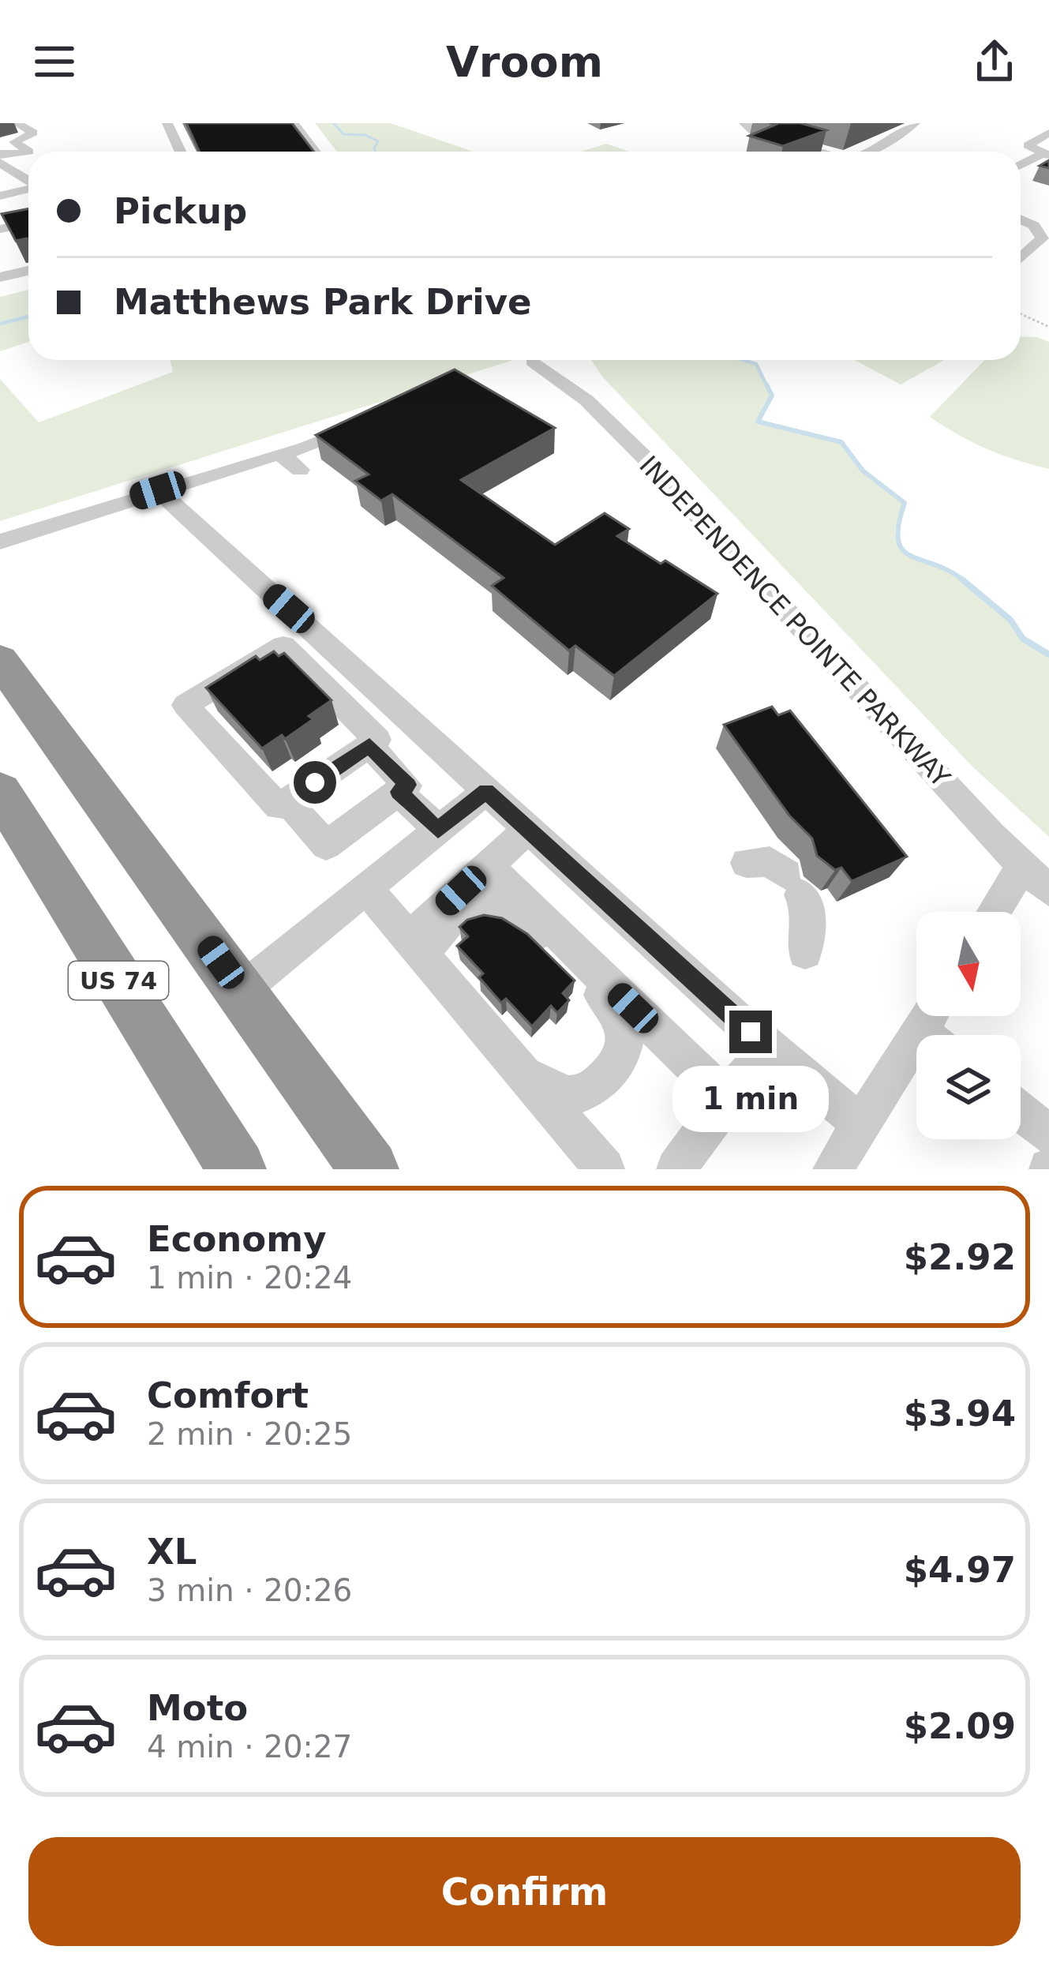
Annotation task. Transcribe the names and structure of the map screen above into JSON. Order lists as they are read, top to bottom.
{
  "streets": {
    "highway": ["US 74"],
    "street": ["INDEPENDENCE POINTE PARKWAY"]
  },
  "north": "bottom",
  "page": {
    "header": "Vroom",
    "banner": ["Pickup", "Matthews Park Drive"],
    "bubble": "1 min",
    "list": [
      {
        "name": "Economy",
        "note": "1 min · 20:24",
        "value": "$2.92"
      },
      {
        "name": "Comfort",
        "note": "2 min · 20:25",
        "value": "$3.94"
      },
      {
        "name": "XL",
        "note": "3 min · 20:26",
        "value": "$4.97"
      },
      {
        "name": "Moto",
        "note": "4 min · 20:27",
        "value": "$2.09"
      }
    ],
    "buttons": "Confirm"
  }
}
